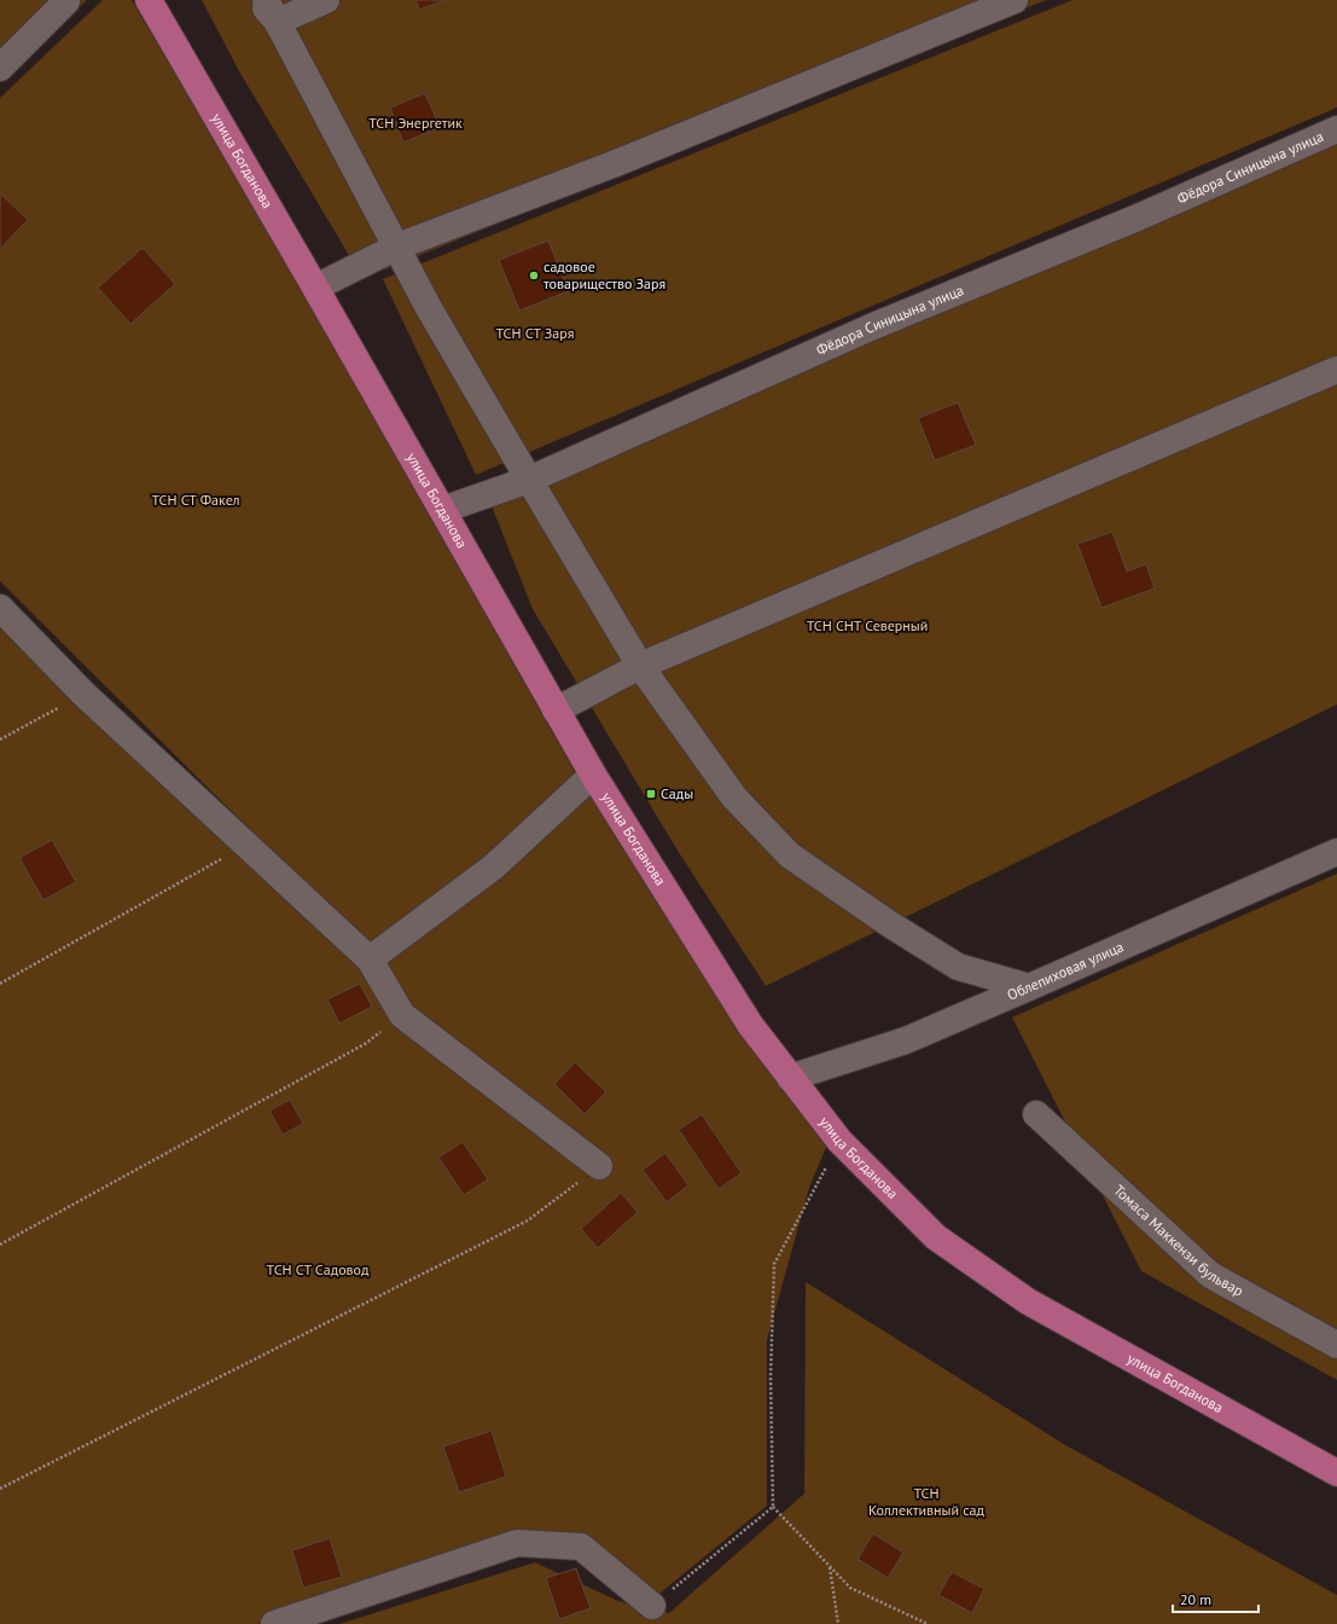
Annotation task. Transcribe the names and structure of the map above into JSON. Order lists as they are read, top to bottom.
{
  "streets": {
    "main road": ["улица Богданова"],
    "street": ["Фёдора Синицына улица", "Облепиховая улица", "Томаса Маккензи бульвар"]
  },
  "crossings": [
    ["улица Богданова", "Фёдора Синицына улица"],
    ["улица Богданова", "Облепиховая улица"]
  ],
  "parks": [
    "ТСН Энергетик",
    "ТСН СТ Заря",
    "ТСН СТ Факел",
    "ТСН СНТ Северный",
    "ТСН СТ Садовод",
    "ТСН Коллективный сад"
  ],
  "places": {
    "other": ["садовое товарищество Заря"],
    "transit": ["Сады"]
  },
  "scale_bar": "20 m"
}
